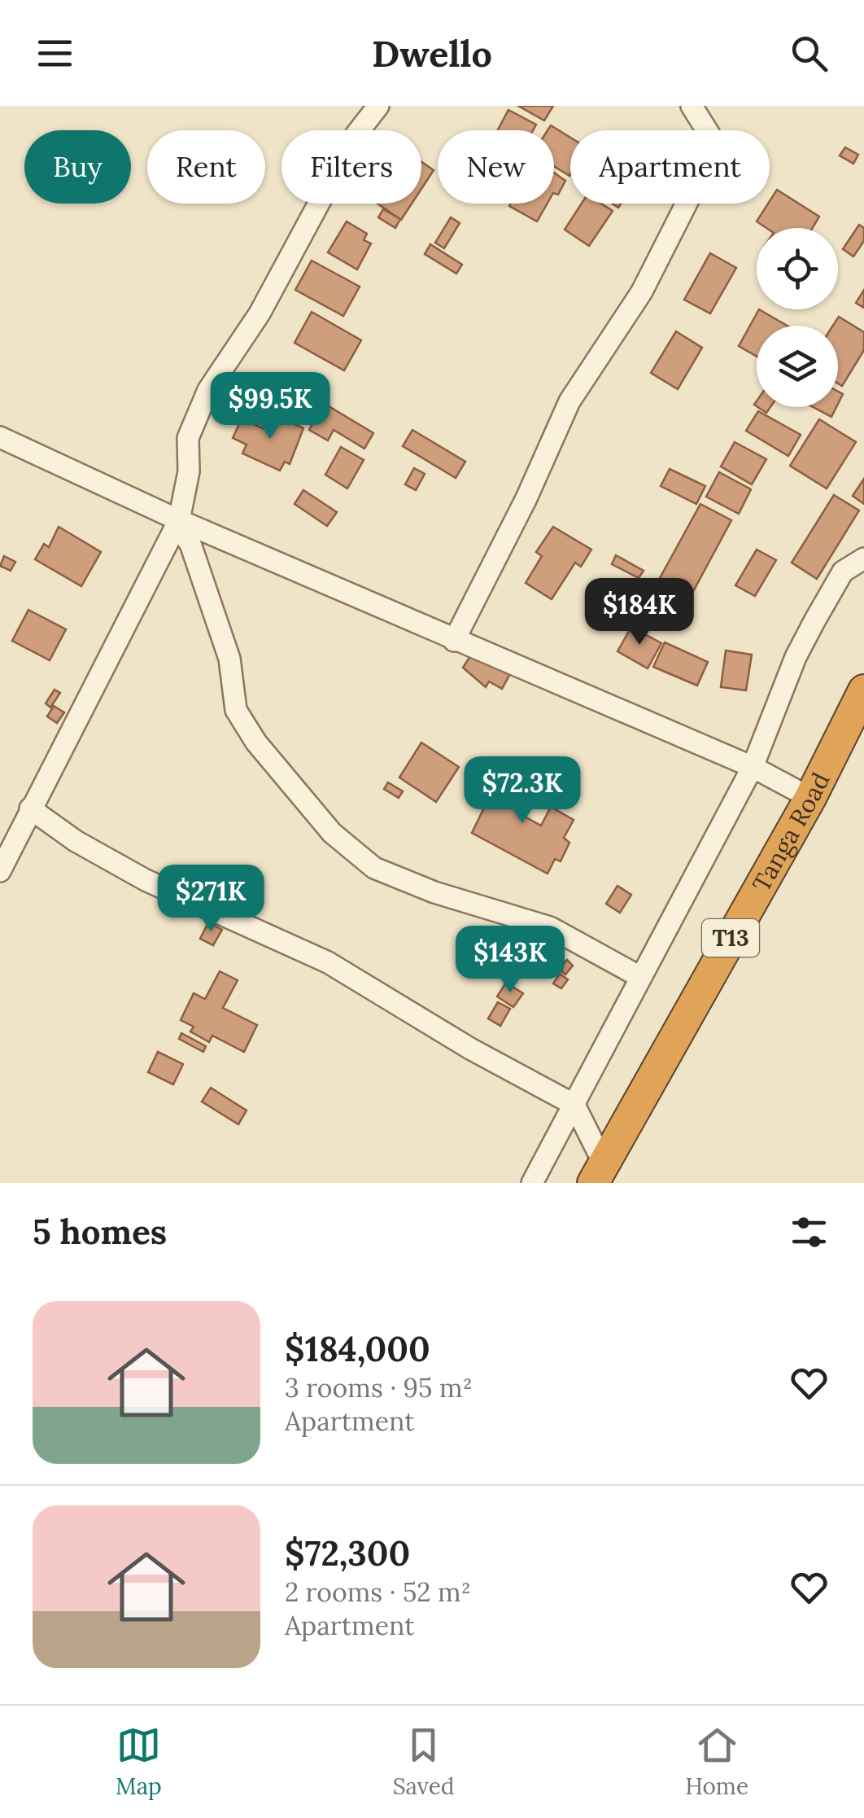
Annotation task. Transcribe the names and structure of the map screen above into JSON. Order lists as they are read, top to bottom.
{
  "streets": {
    "highway": ["Tanga Road", "T13"]
  },
  "page": {
    "header": "Dwello",
    "chip": [
      "Buy",
      "Rent",
      "Filters",
      "New",
      "Apartment"
    ],
    "price": [
      "$99.5K",
      "$184K",
      "$72.3K",
      "$271K",
      "$143K"
    ],
    "heading": "5 homes",
    "list": [
      {
        "name": "$184,000",
        "note": "3 rooms · 95 m² · Apartment"
      },
      {
        "name": "$72,300",
        "note": "2 rooms · 52 m² · Apartment"
      }
    ],
    "tabs": ["Map", "Saved", "Home"]
  }
}
